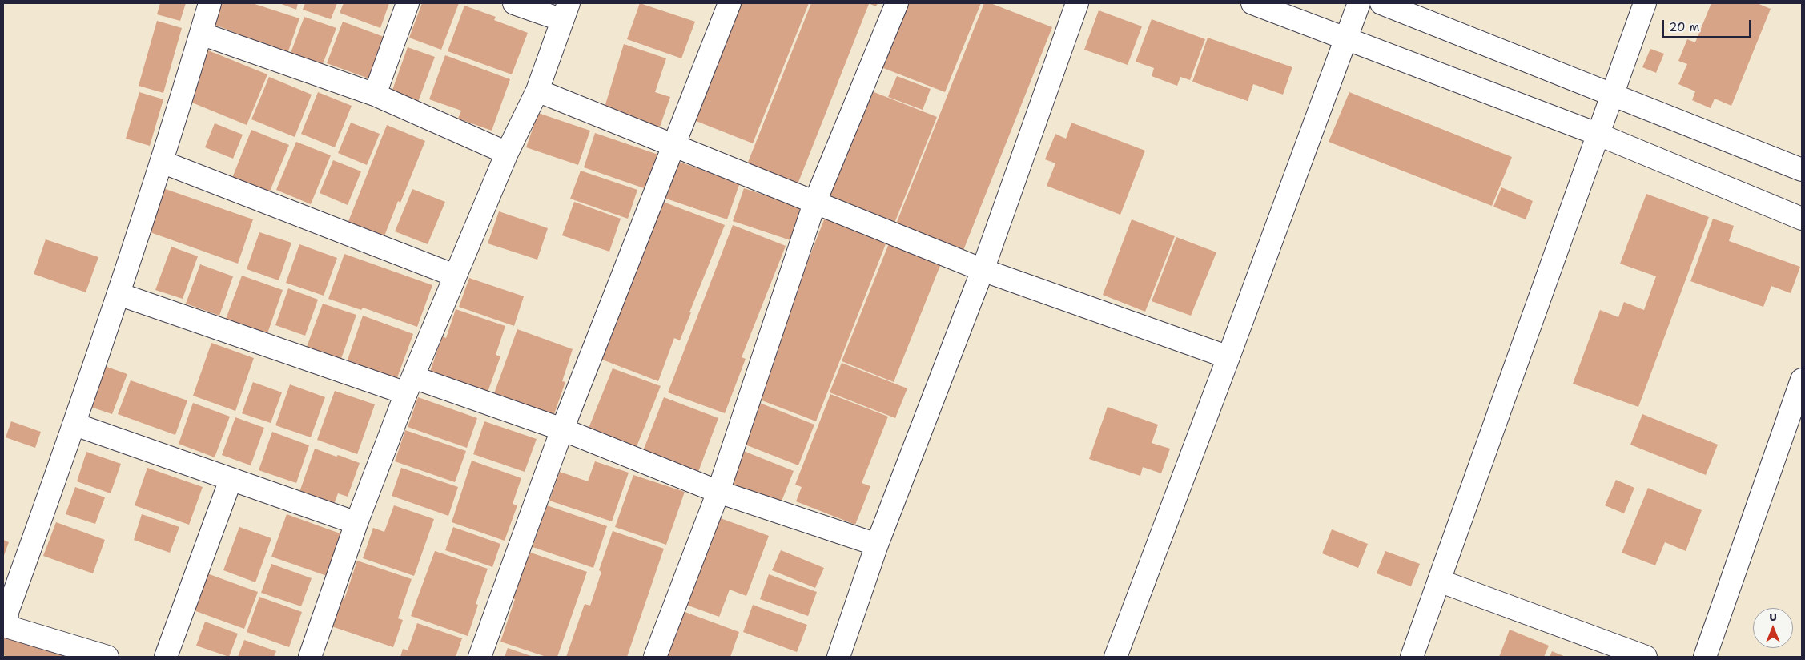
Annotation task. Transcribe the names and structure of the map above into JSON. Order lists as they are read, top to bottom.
{
  "scale_bar": "20 m",
  "north": "top"
}
